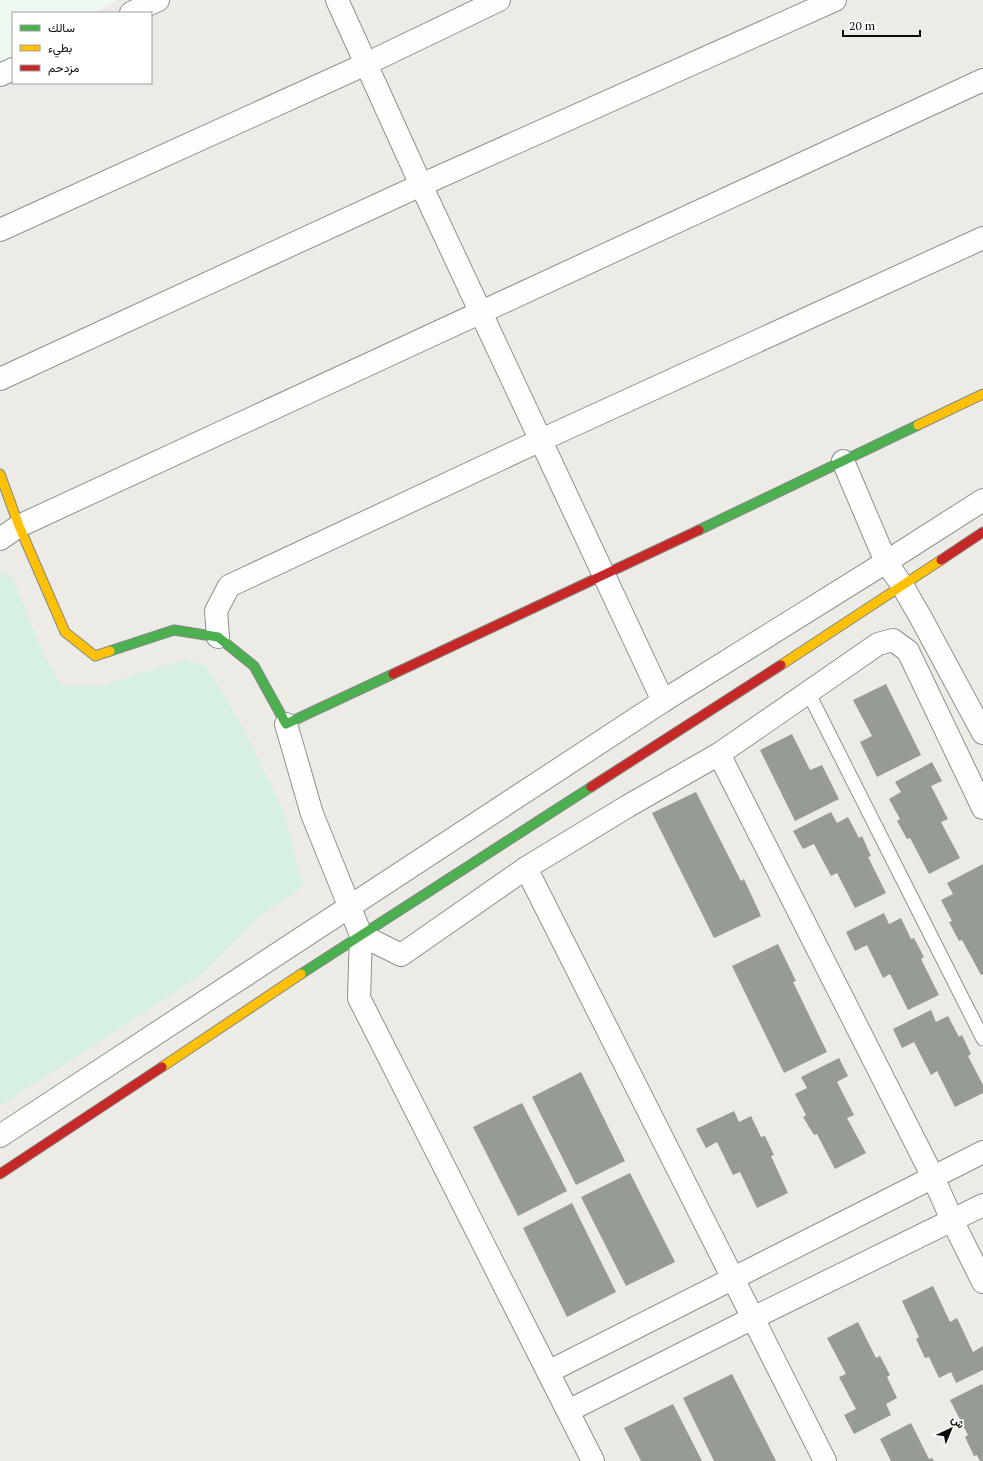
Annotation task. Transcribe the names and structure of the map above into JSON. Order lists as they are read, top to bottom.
{
  "legend": ["سالك", "بطيء", "مزدحم"],
  "scale_bar": "20 m",
  "north": "top right"
}
